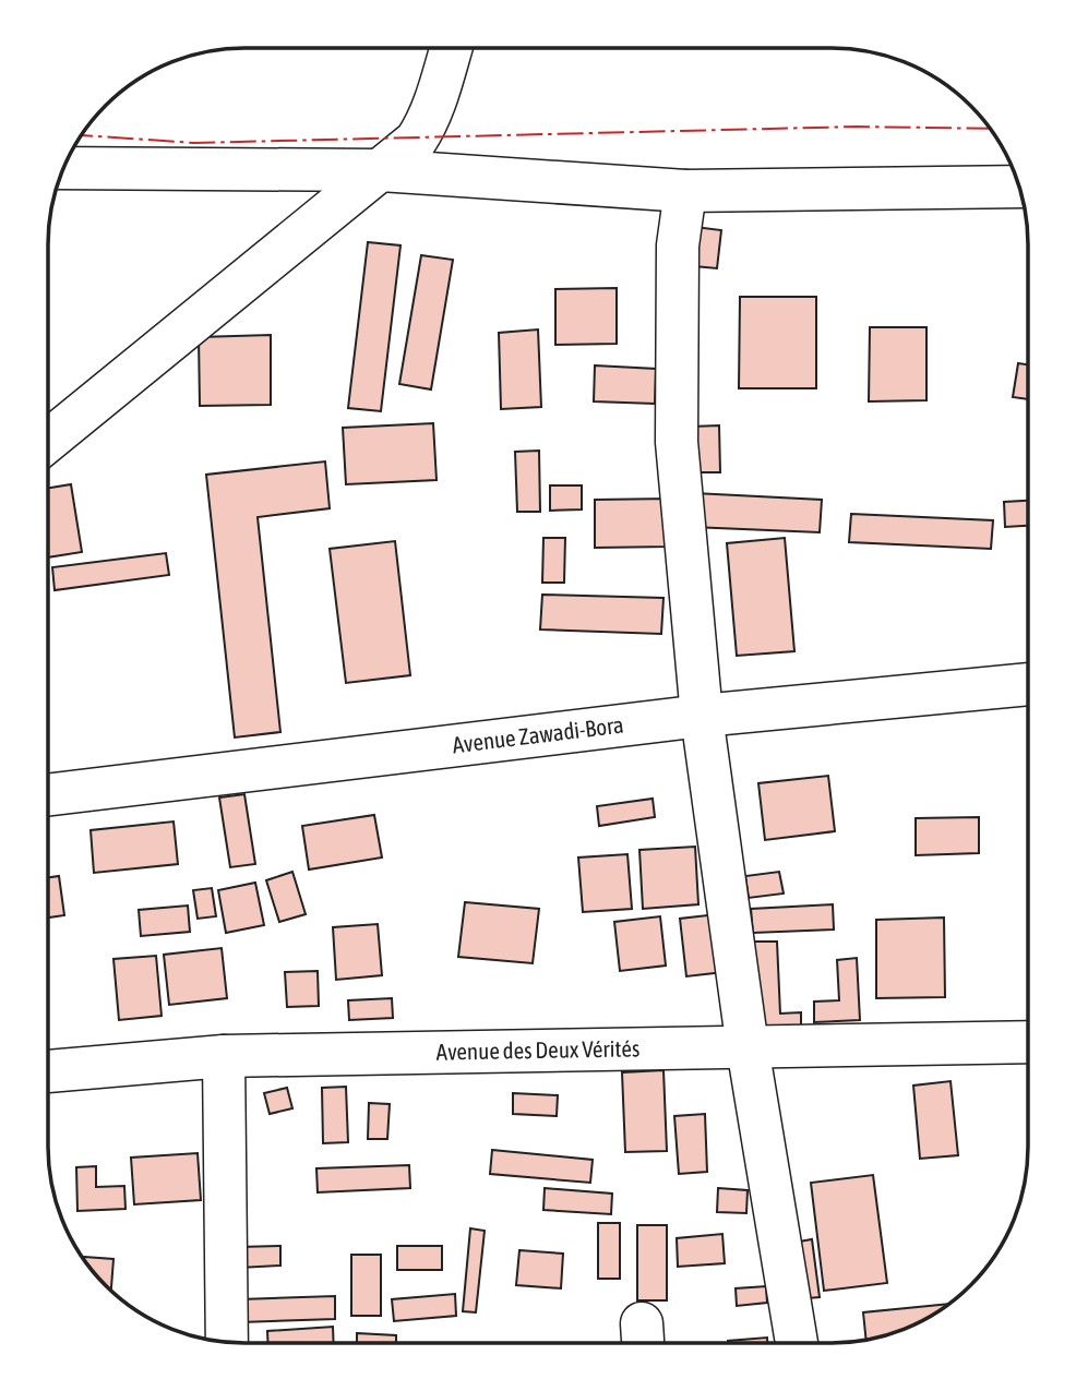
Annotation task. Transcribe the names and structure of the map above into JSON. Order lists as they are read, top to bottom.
{
  "streets": {
    "street": ["Avenue Zawadi-Bora", "Avenue des Deux Vérités"]
  }
}
